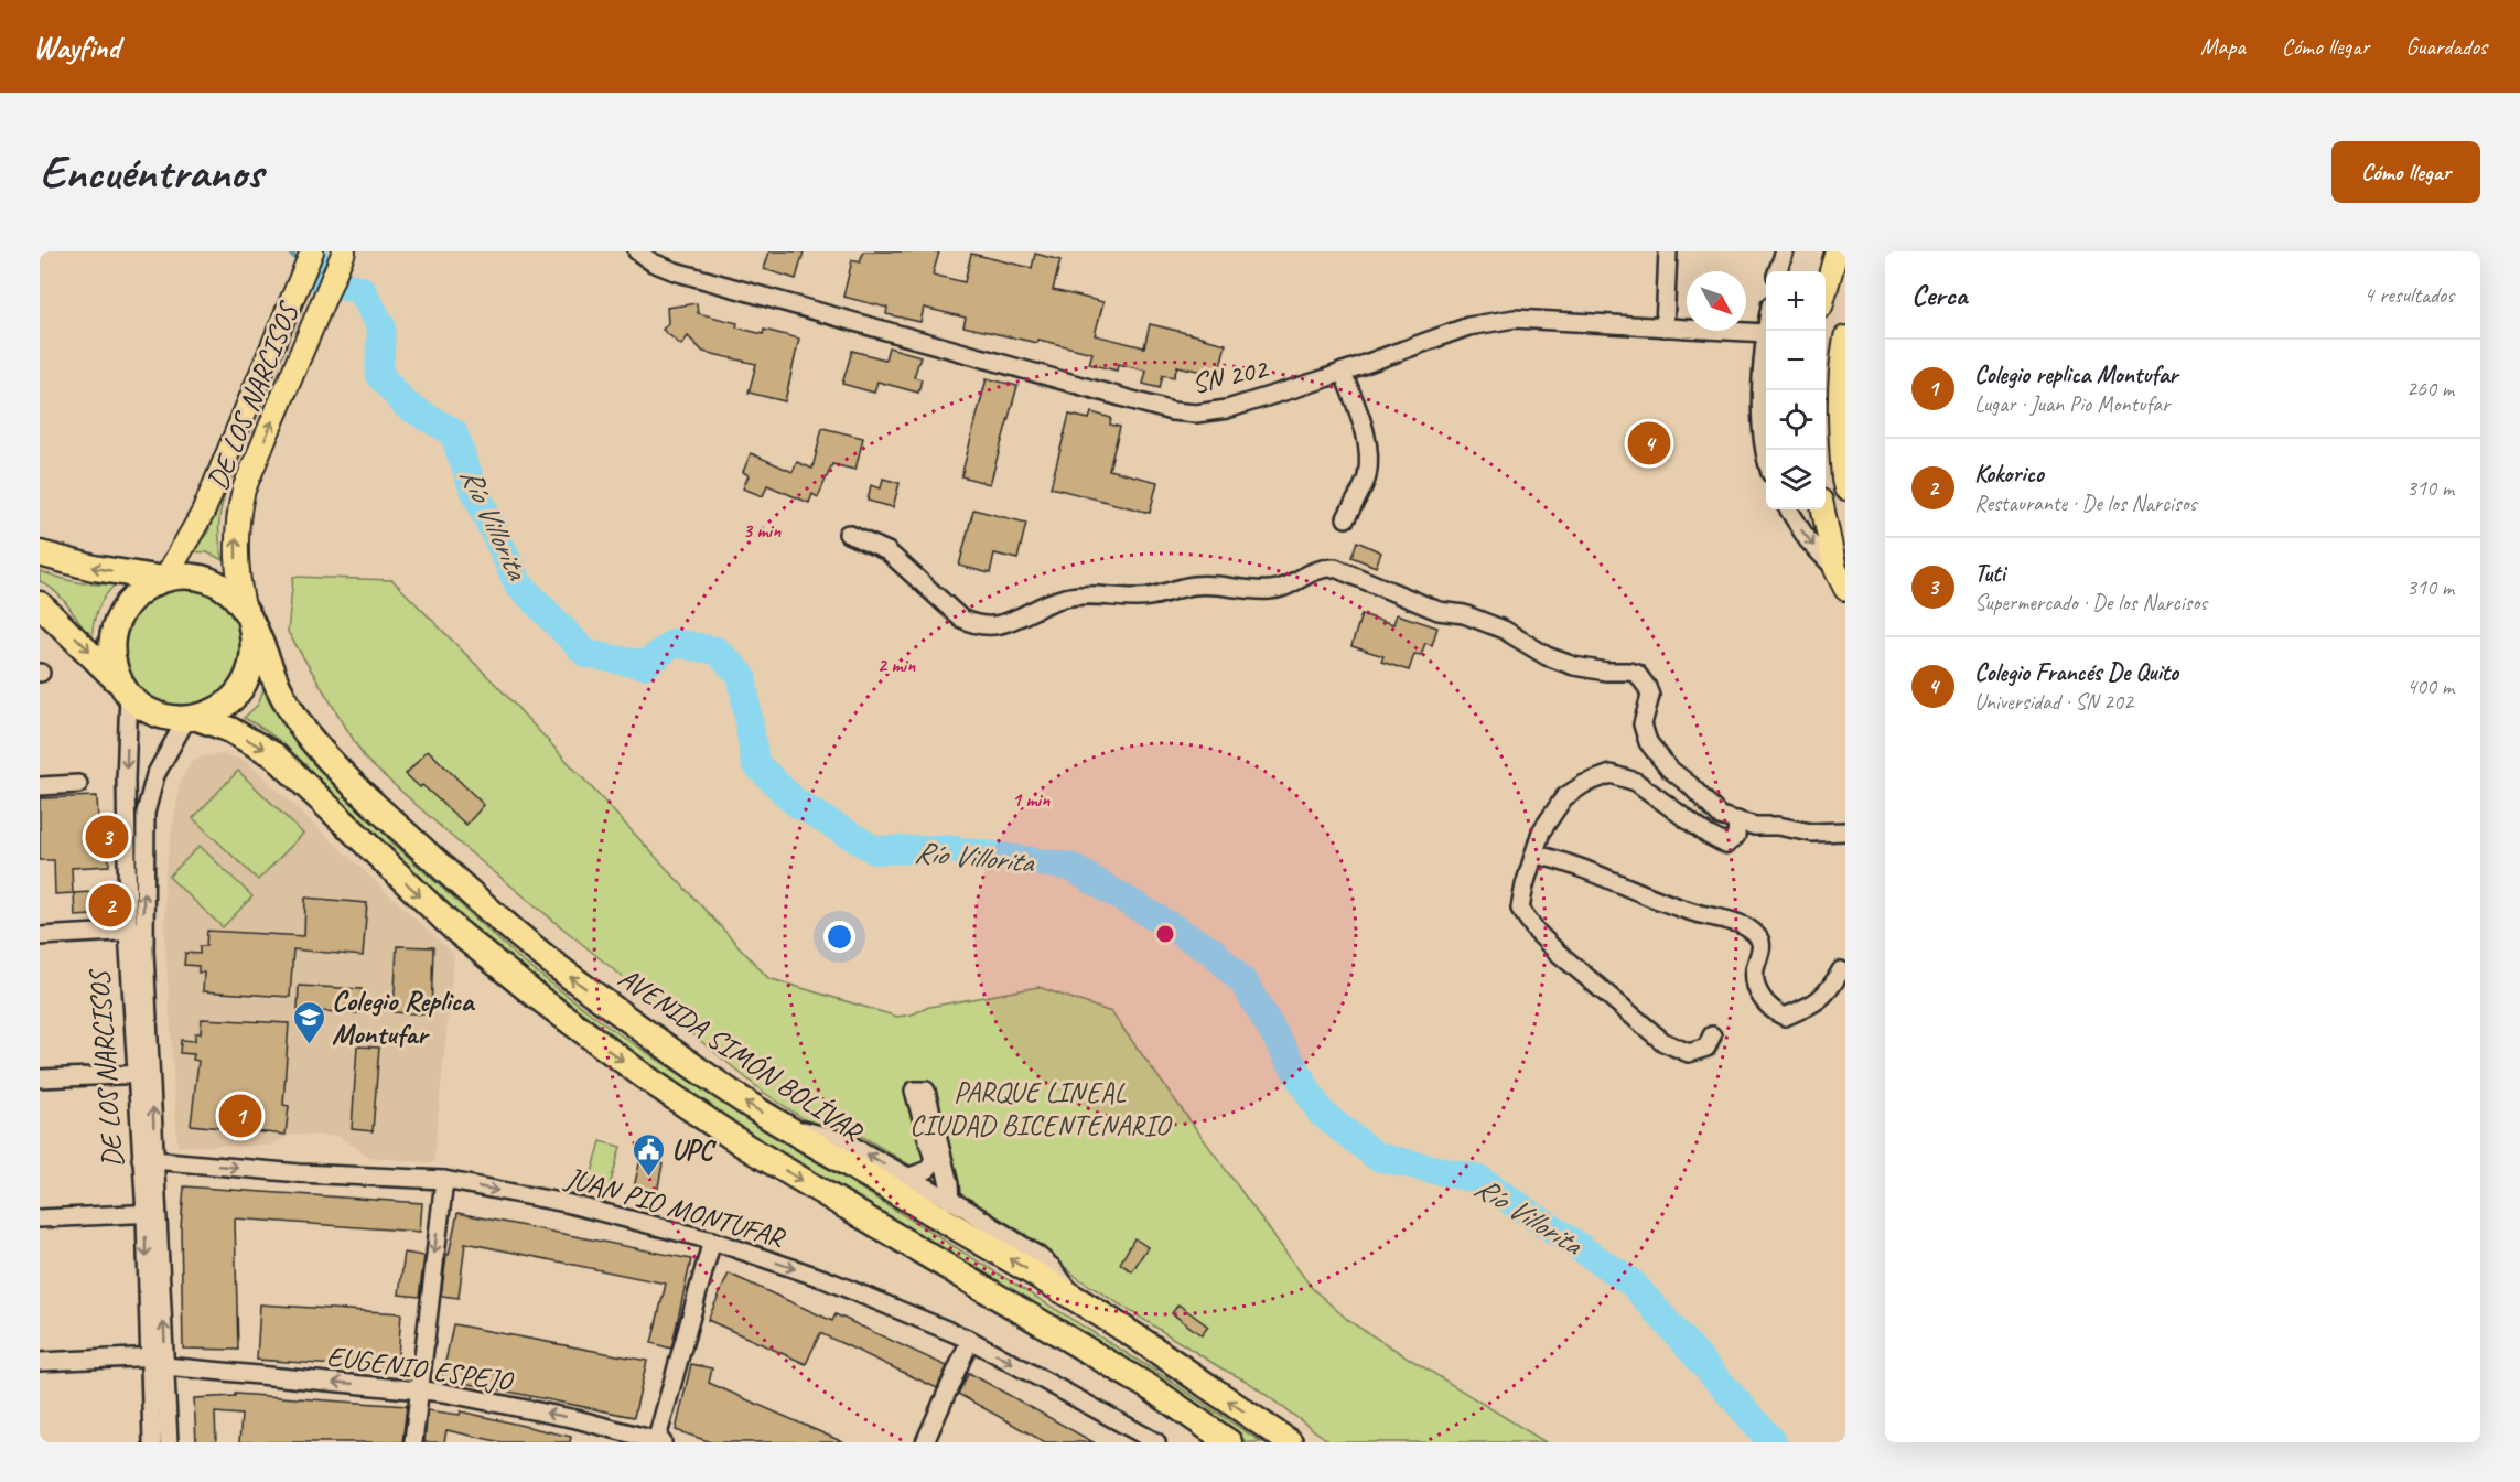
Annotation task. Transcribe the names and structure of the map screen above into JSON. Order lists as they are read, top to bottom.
{
  "streets": {
    "highway": ["AVENIDA SIMÓN BOLÍVAR"],
    "main road": ["DE LOS NARCISOS"],
    "street": ["SN 202", "JUAN PIO MONTUFAR", "EUGENIO ESPEJO"]
  },
  "crossings": [
    ["DE LOS NARCISOS", "AVENIDA SIMÓN BOLÍVAR"],
    ["DE LOS NARCISOS", "JUAN PIO MONTUFAR"],
    ["DE LOS NARCISOS", "EUGENIO ESPEJO"]
  ],
  "one_way": ["EUGENIO ESPEJO"],
  "water": ["Río Villorita"],
  "parks": ["PARQUE LINEAL CIUDAD BICENTENARIO"],
  "places": {
    "school or university": ["Colegio Replica Montufar"],
    "public building": ["UPC"]
  },
  "north": "bottom right",
  "page": {
    "header": "Wayfind",
    "nav": ["Mapa", "Cómo llegar", "Guardados"],
    "buttons": "Cómo llegar",
    "title": "Encuéntranos",
    "heading": ["Cerca", "4 resultados"],
    "map_buttons": ["+", "−"],
    "list": [
      {
        "mark": "1",
        "name": "Colegio replica Montufar",
        "note": "Lugar · Juan Pio Montufar",
        "value": "260 m"
      },
      {
        "mark": "2",
        "name": "Kokorico",
        "note": "Restaurante · De los Narcisos",
        "value": "310 m"
      },
      {
        "mark": "3",
        "name": "Tuti",
        "note": "Supermercado · De los Narcisos",
        "value": "310 m"
      },
      {
        "mark": "4",
        "name": "Colegio Francés De Quito",
        "note": "Universidad · SN 202",
        "value": "400 m"
      }
    ],
    "pins": [
      "4",
      "3",
      "2",
      "1"
    ]
  },
  "rings": ["3 min", "2 min", "1 min"]
}
